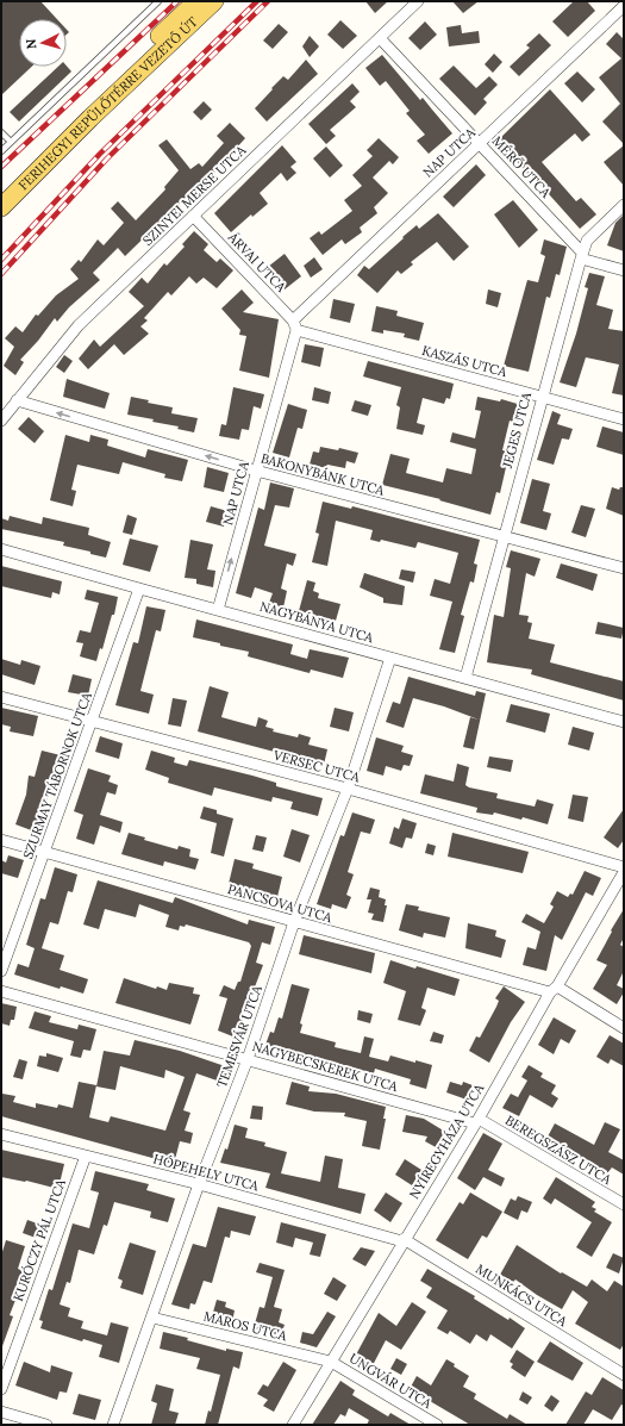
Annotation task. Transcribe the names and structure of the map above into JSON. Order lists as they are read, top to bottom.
{
  "streets": {
    "main road": ["FERIHEGYI REPÜLŐTÉRRE VEZETŐ ÚT"],
    "street": [
      "NAP UTCA",
      "MÉRŐ UTCA",
      "SZINYEI MERSE UTCA",
      "ÁRVAI UTCA",
      "KASZÁS UTCA",
      "JEGES UTCA",
      "BAKONYBÁNK UTCA",
      "NAGYBÁNYA UTCA",
      "VERSEC UTCA",
      "SZURMAY TÁBORNOK UTCA",
      "PANCSOVA UTCA",
      "TEMESVÁR UTCA",
      "NAGYBECSKEREK UTCA",
      "NYÍREGYHÁZA UTCA",
      "BEREGSZÁSZ UTCA",
      "HÓPEHELY UTCA",
      "KURÓCZY PÁL UTCA",
      "MUNKÁCS UTCA",
      "MAROS UTCA",
      "UNGVÁR UTCA"
    ]
  },
  "crossings": [
    ["NAP UTCA", "MÉRŐ UTCA"],
    ["NAP UTCA", "ÁRVAI UTCA"],
    ["NAP UTCA", "KASZÁS UTCA"],
    ["NAP UTCA", "BAKONYBÁNK UTCA"],
    ["NAP UTCA", "NAGYBÁNYA UTCA"],
    ["MÉRŐ UTCA", "SZINYEI MERSE UTCA"],
    ["MÉRŐ UTCA", "JEGES UTCA"],
    ["SZINYEI MERSE UTCA", "ÁRVAI UTCA"],
    ["SZINYEI MERSE UTCA", "BAKONYBÁNK UTCA"],
    ["ÁRVAI UTCA", "KASZÁS UTCA"],
    ["KASZÁS UTCA", "JEGES UTCA"],
    ["JEGES UTCA", "BAKONYBÁNK UTCA"],
    ["JEGES UTCA", "NAGYBÁNYA UTCA"],
    ["NAGYBÁNYA UTCA", "SZURMAY TÁBORNOK UTCA"],
    ["NAGYBÁNYA UTCA", "TEMESVÁR UTCA"],
    ["VERSEC UTCA", "SZURMAY TÁBORNOK UTCA"],
    ["VERSEC UTCA", "TEMESVÁR UTCA"],
    ["SZURMAY TÁBORNOK UTCA", "PANCSOVA UTCA"],
    ["PANCSOVA UTCA", "TEMESVÁR UTCA"],
    ["PANCSOVA UTCA", "NYÍREGYHÁZA UTCA"],
    ["TEMESVÁR UTCA", "NAGYBECSKEREK UTCA"],
    ["TEMESVÁR UTCA", "HÓPEHELY UTCA"],
    ["TEMESVÁR UTCA", "MAROS UTCA"],
    ["NAGYBECSKEREK UTCA", "NYÍREGYHÁZA UTCA"],
    ["NAGYBECSKEREK UTCA", "BEREGSZÁSZ UTCA"],
    ["NYÍREGYHÁZA UTCA", "BEREGSZÁSZ UTCA"],
    ["NYÍREGYHÁZA UTCA", "HÓPEHELY UTCA"],
    ["NYÍREGYHÁZA UTCA", "MUNKÁCS UTCA"],
    ["NYÍREGYHÁZA UTCA", "MAROS UTCA"],
    ["NYÍREGYHÁZA UTCA", "UNGVÁR UTCA"],
    ["HÓPEHELY UTCA", "KURÓCZY PÁL UTCA"],
    ["HÓPEHELY UTCA", "MUNKÁCS UTCA"],
    ["MAROS UTCA", "UNGVÁR UTCA"]
  ],
  "one_way": ["BAKONYBÁNK UTCA"],
  "north": "left"
}
